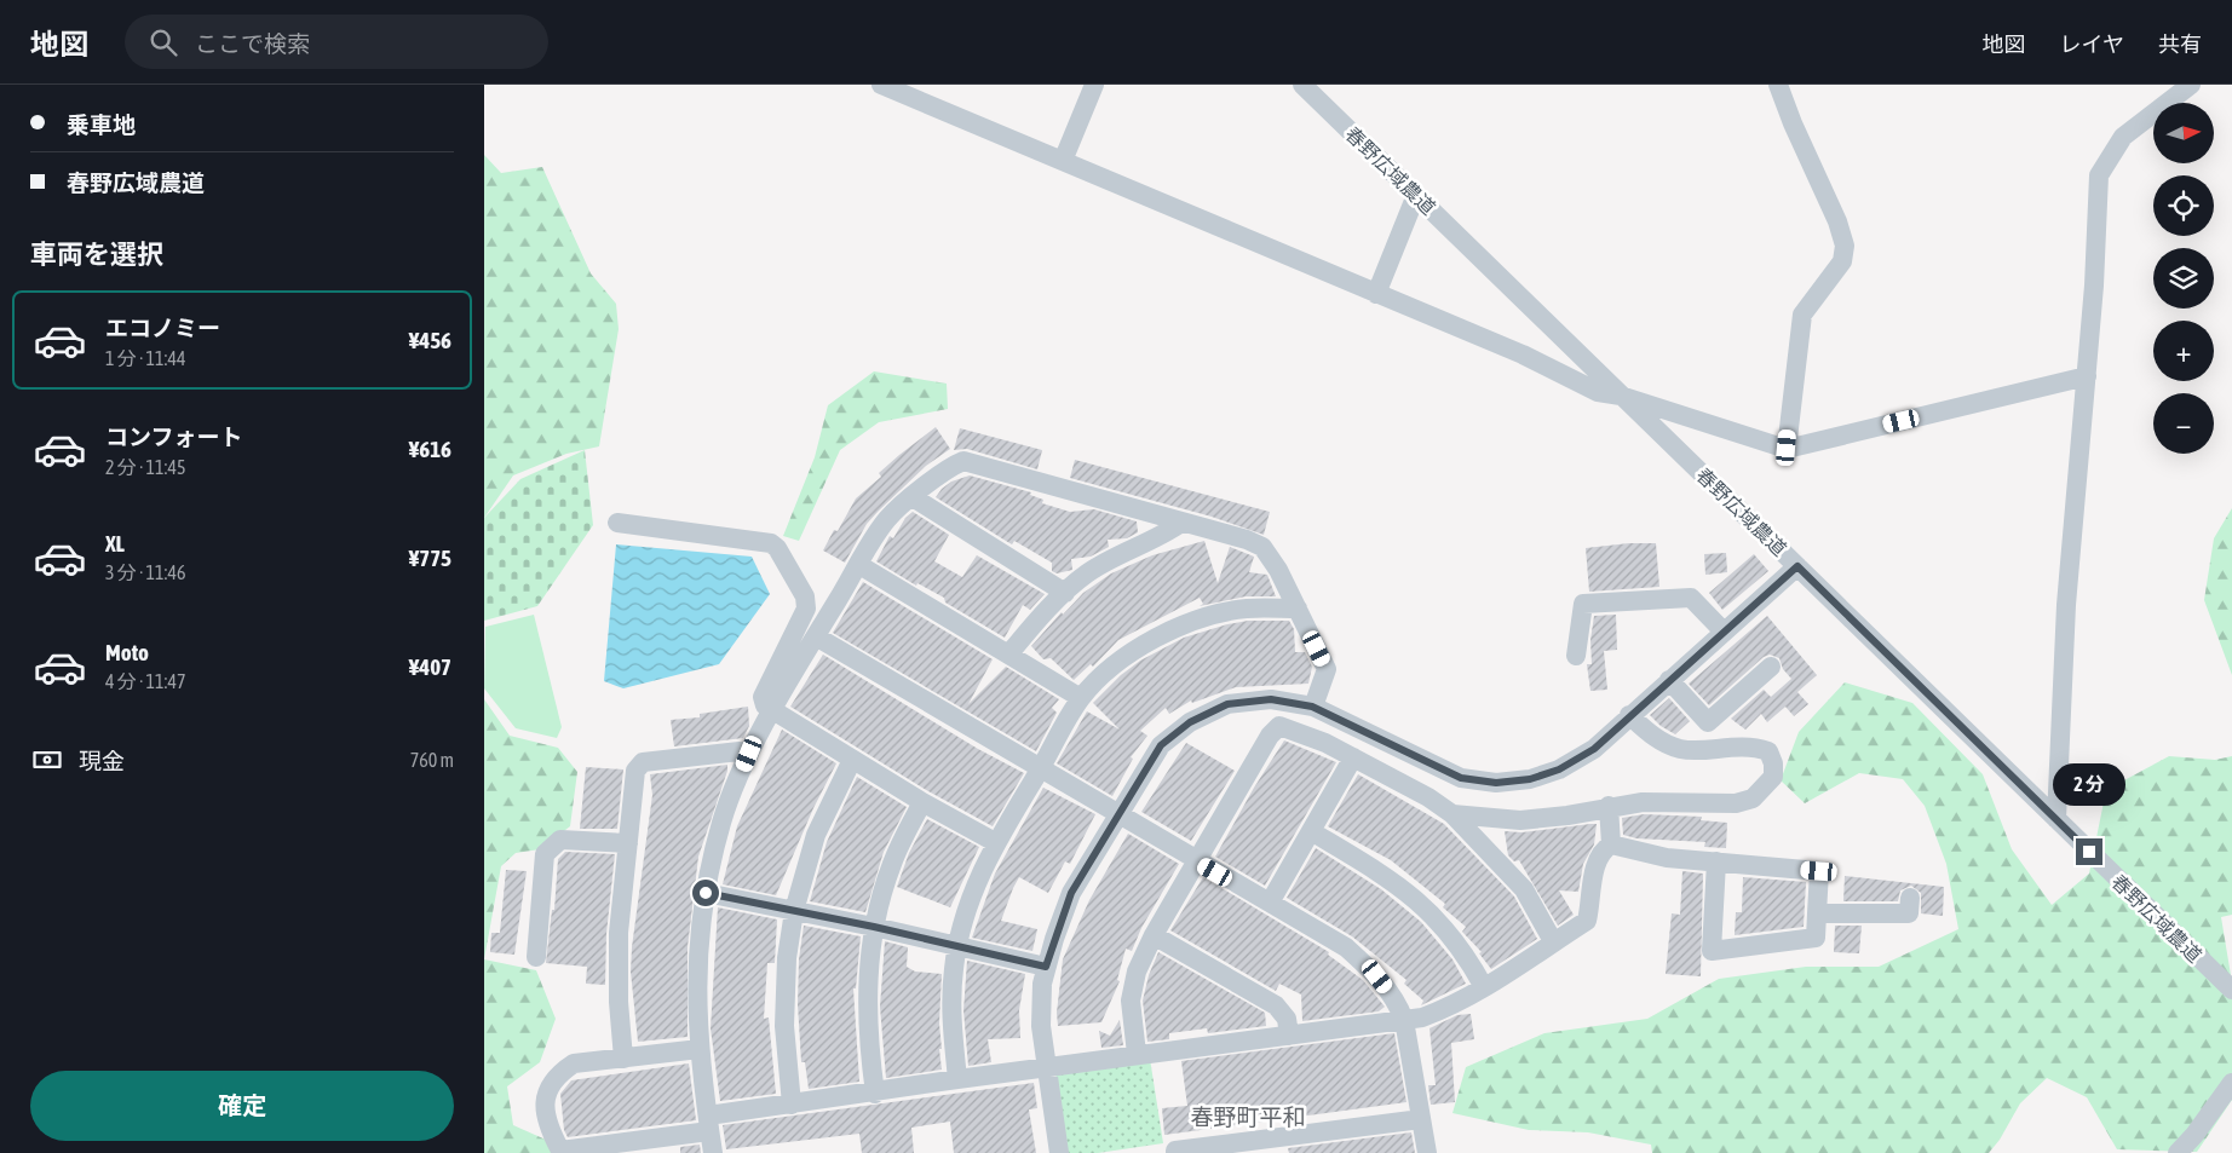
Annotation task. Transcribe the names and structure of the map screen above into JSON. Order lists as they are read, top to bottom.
{
  "streets": {
    "street": ["春野広域農道"]
  },
  "districts": ["春野町平和"],
  "north": "right",
  "page": {
    "header": "地図",
    "search": "ここで検索",
    "nav": ["地図", "レイヤ", "共有"],
    "banner": ["乗車地", "春野広域農道"],
    "map_buttons": ["+", "−"],
    "heading": "車両を選択",
    "list": [
      {
        "name": "エコノミー",
        "note": "1 分 · 11:44",
        "value": "¥456"
      },
      {
        "name": "コンフォート",
        "note": "2 分 · 11:45",
        "value": "¥616"
      },
      {
        "name": "XL",
        "note": "3 分 · 11:46",
        "value": "¥775"
      },
      {
        "name": "Moto",
        "note": "4 分 · 11:47",
        "value": "¥407"
      }
    ],
    "pay": ["現金", "760 m"],
    "bubble": "2 分",
    "buttons": "確定"
  }
}
